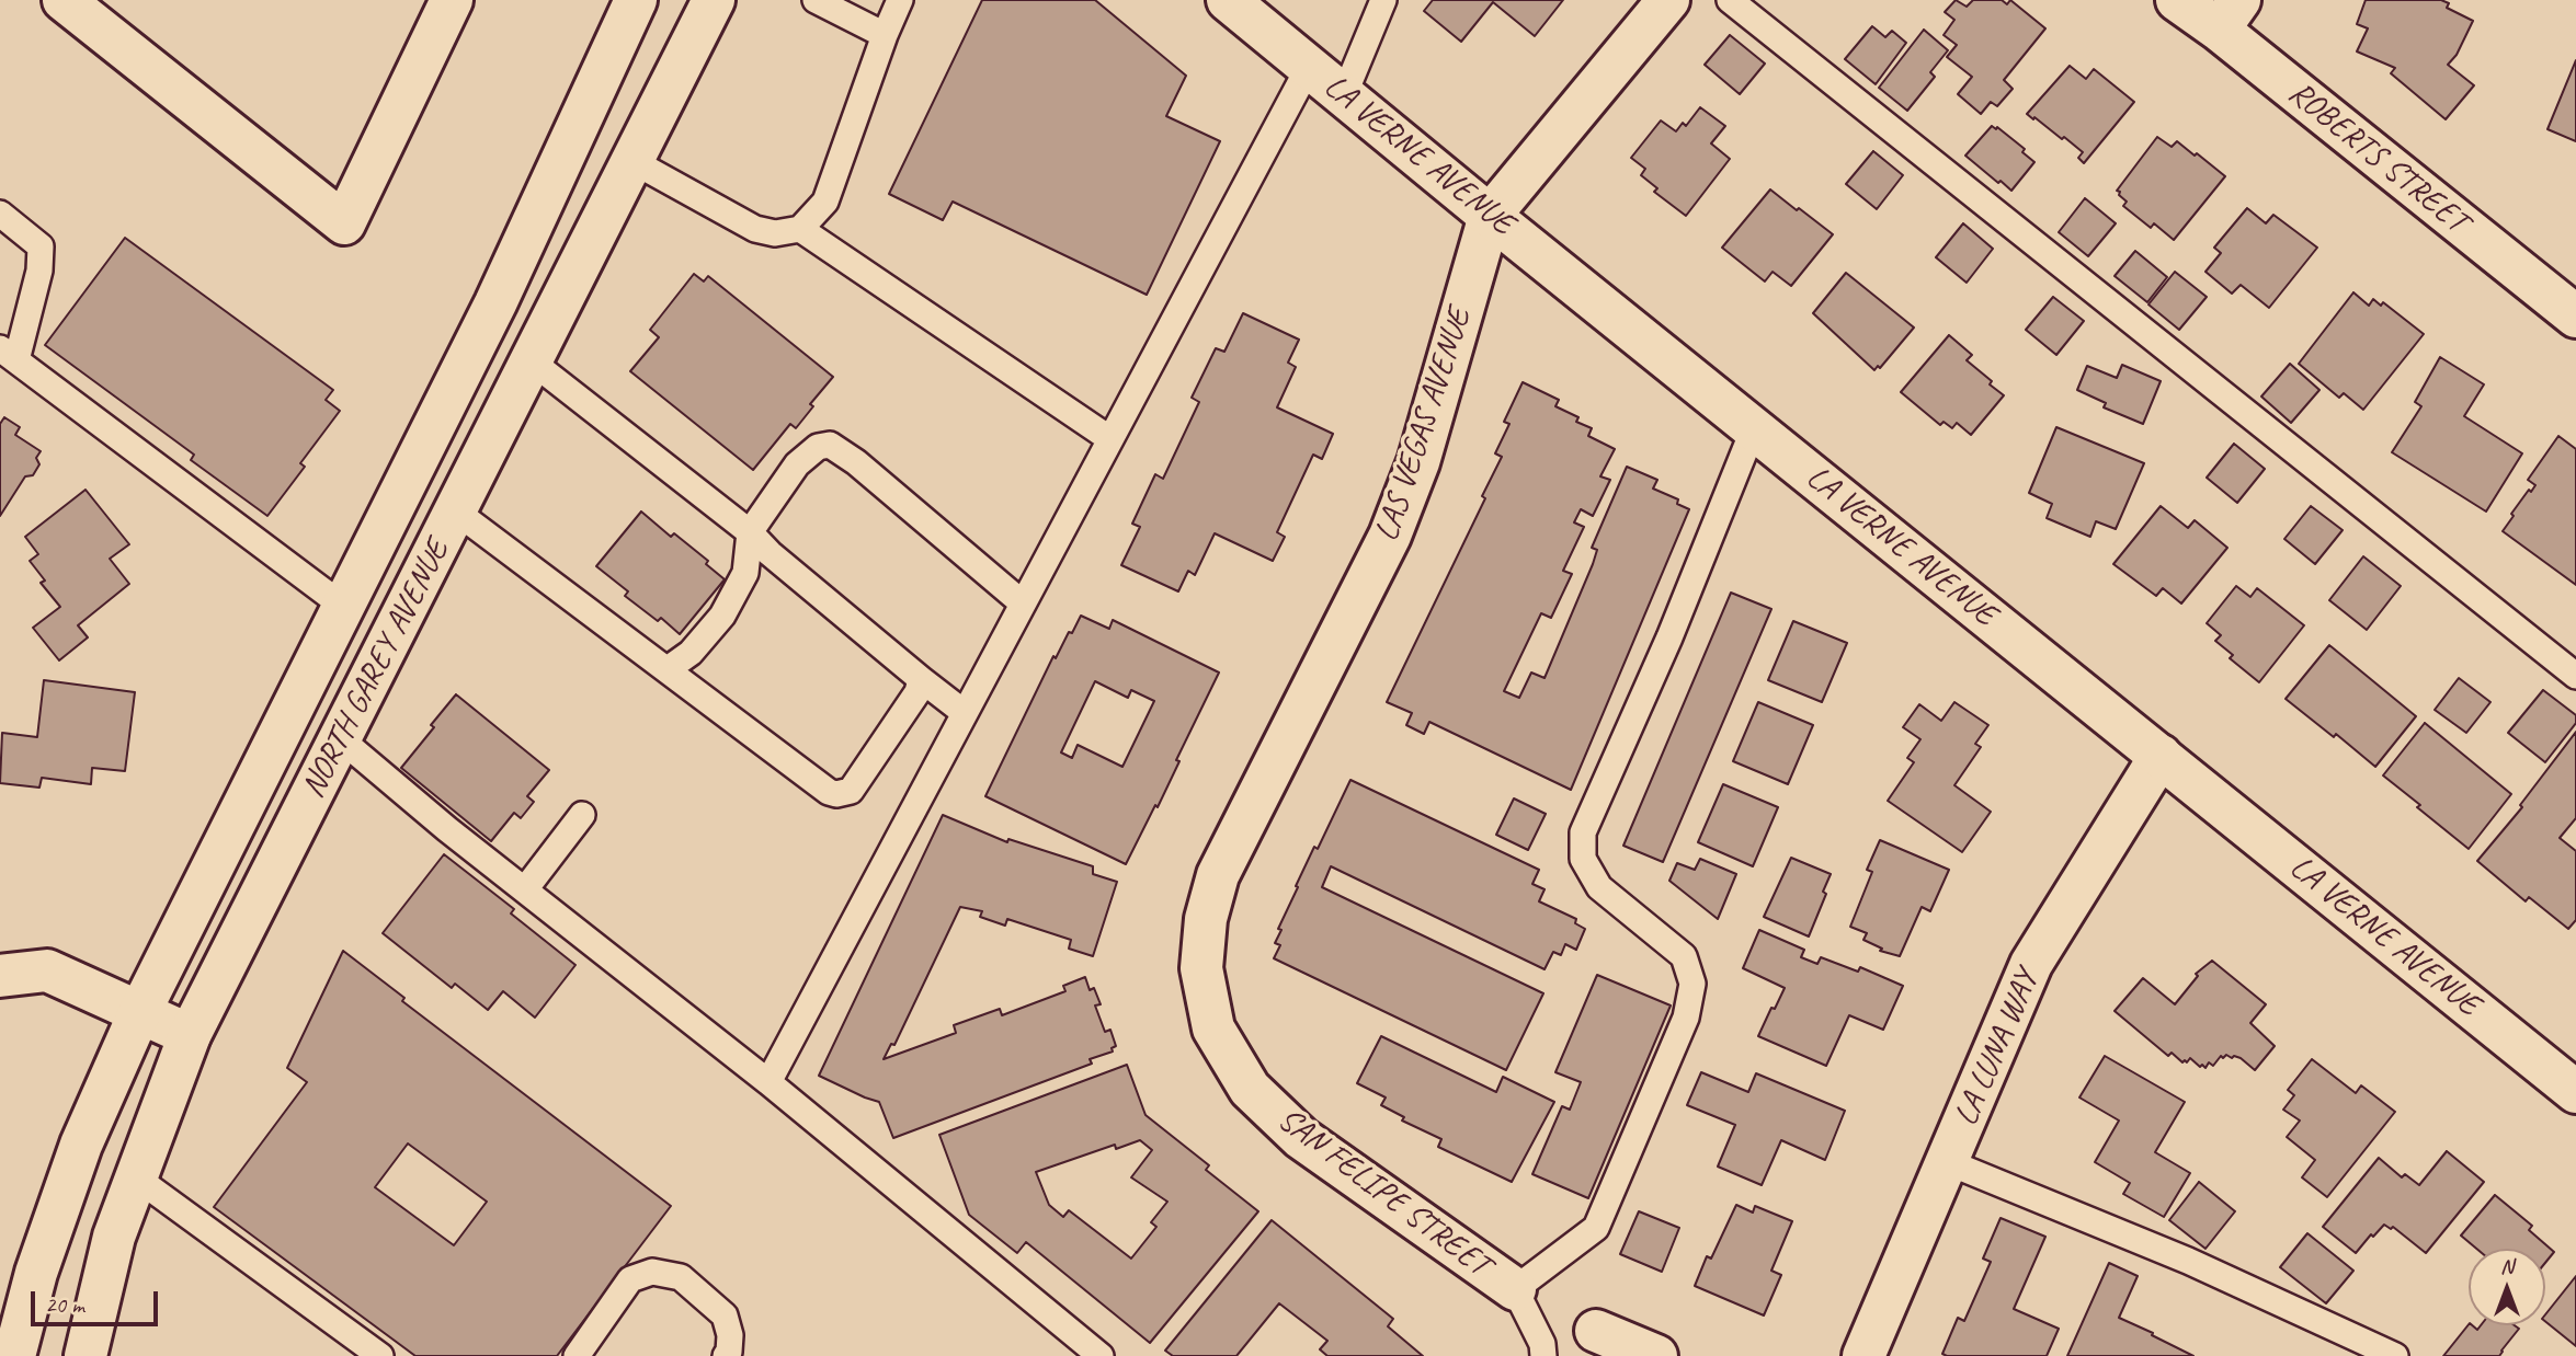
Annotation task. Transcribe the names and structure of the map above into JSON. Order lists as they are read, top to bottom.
{
  "streets": {
    "main road": [
      "LA VERNE AVENUE",
      "ROBERTS STREET",
      "LAS VEGAS AVENUE",
      "NORTH GAREY AVENUE",
      "LA LUNA WAY",
      "SAN FELIPE STREET"
    ]
  },
  "crossings": [
    ["LA VERNE AVENUE", "LAS VEGAS AVENUE"],
    ["LA VERNE AVENUE", "LA LUNA WAY"],
    ["LAS VEGAS AVENUE", "SAN FELIPE STREET"]
  ],
  "scale_bar": "20 m",
  "north": "top"
}
